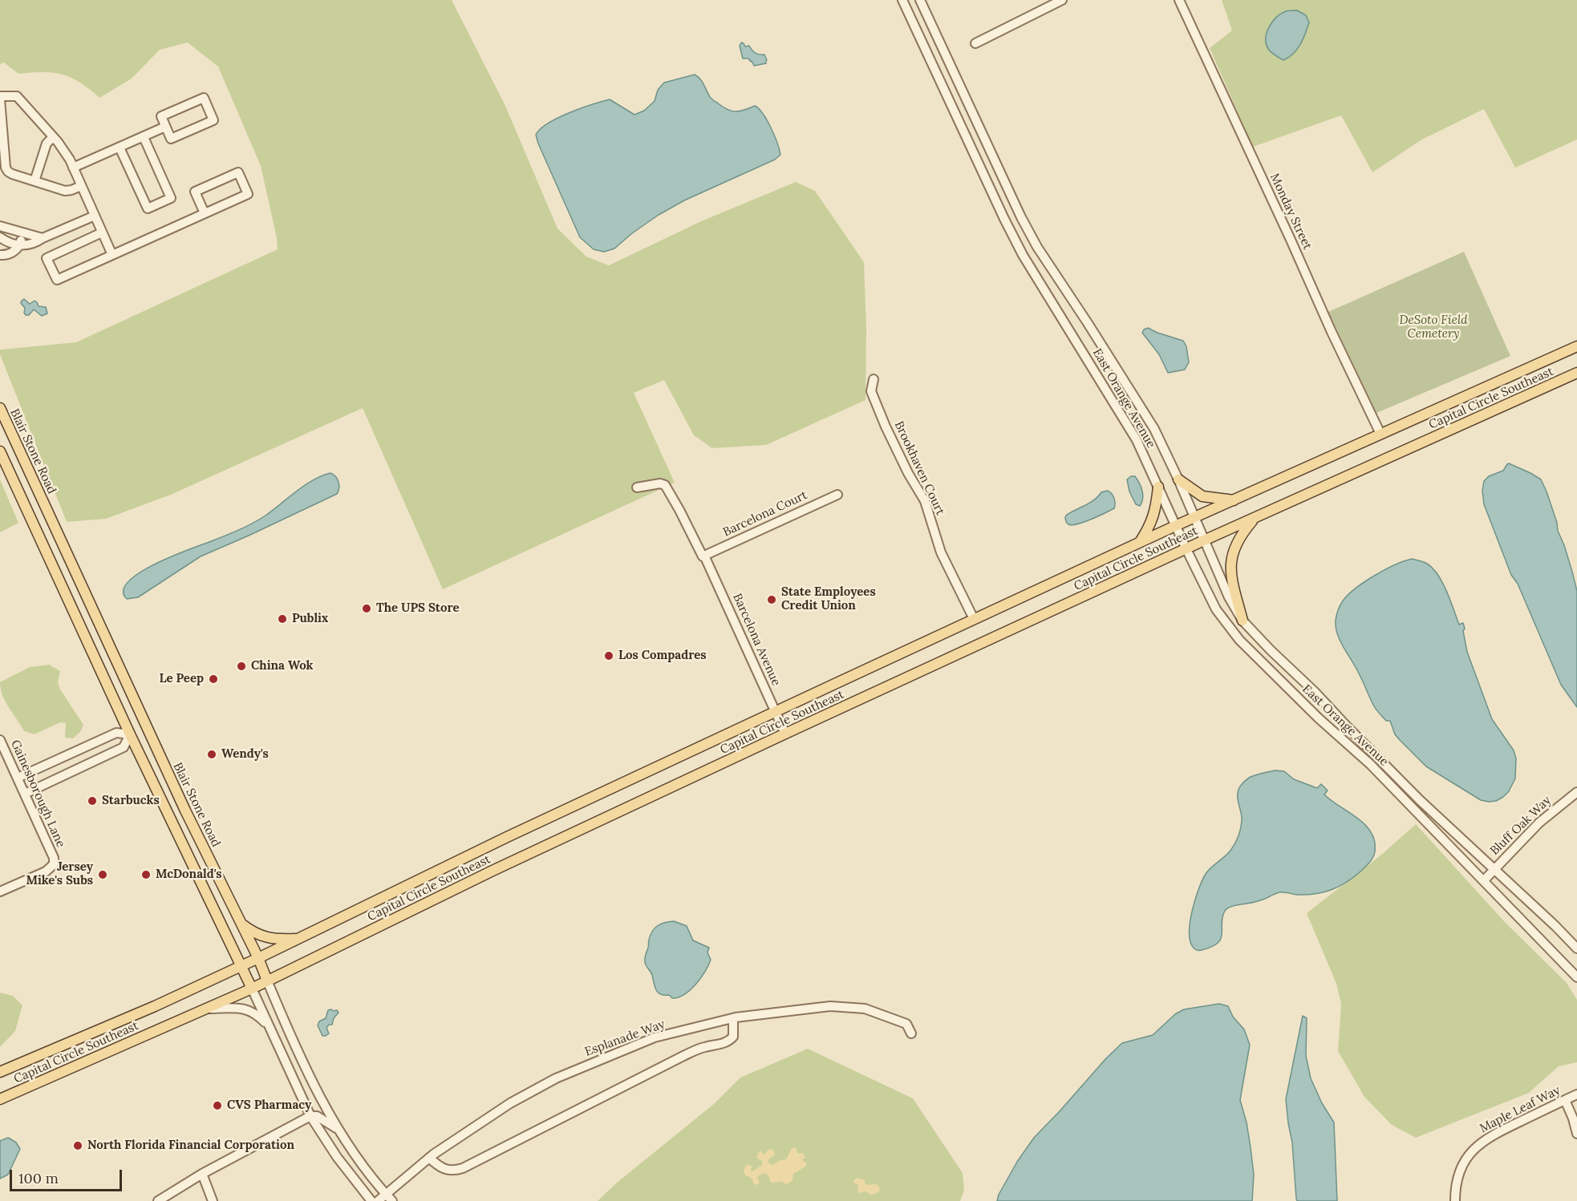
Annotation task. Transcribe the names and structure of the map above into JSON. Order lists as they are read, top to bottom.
{
  "streets": {
    "main road": ["Capital Circle Southeast", "Blair Stone Road"],
    "street": [
      "Monday Street",
      "East Orange Avenue",
      "Brookhaven Court",
      "Barcelona Court",
      "Barcelona Avenue",
      "Gainesborough Lane",
      "Bluff Oak Way",
      "Esplanade Way",
      "Maple Leaf Way"
    ]
  },
  "crossings": [
    ["Monday Street", "Capital Circle Southeast"],
    ["East Orange Avenue", "Capital Circle Southeast"],
    ["East Orange Avenue", "Bluff Oak Way"],
    ["Capital Circle Southeast", "Blair Stone Road"],
    ["Capital Circle Southeast", "Brookhaven Court"],
    ["Capital Circle Southeast", "Barcelona Avenue"],
    ["Blair Stone Road", "Esplanade Way"],
    ["Barcelona Court", "Barcelona Avenue"]
  ],
  "parks": ["DeSoto Field Cemetery"],
  "places": [
    "State Employees Credit Union",
    "The UPS Store",
    "Publix",
    "Los Compadres",
    "China Wok",
    "Le Peep",
    "Wendy's",
    "Starbucks",
    "Jersey Mike's Subs",
    "McDonald's",
    "CVS Pharmacy",
    "North Florida Financial Corporation"
  ],
  "scale_bar": "100 m"
}
